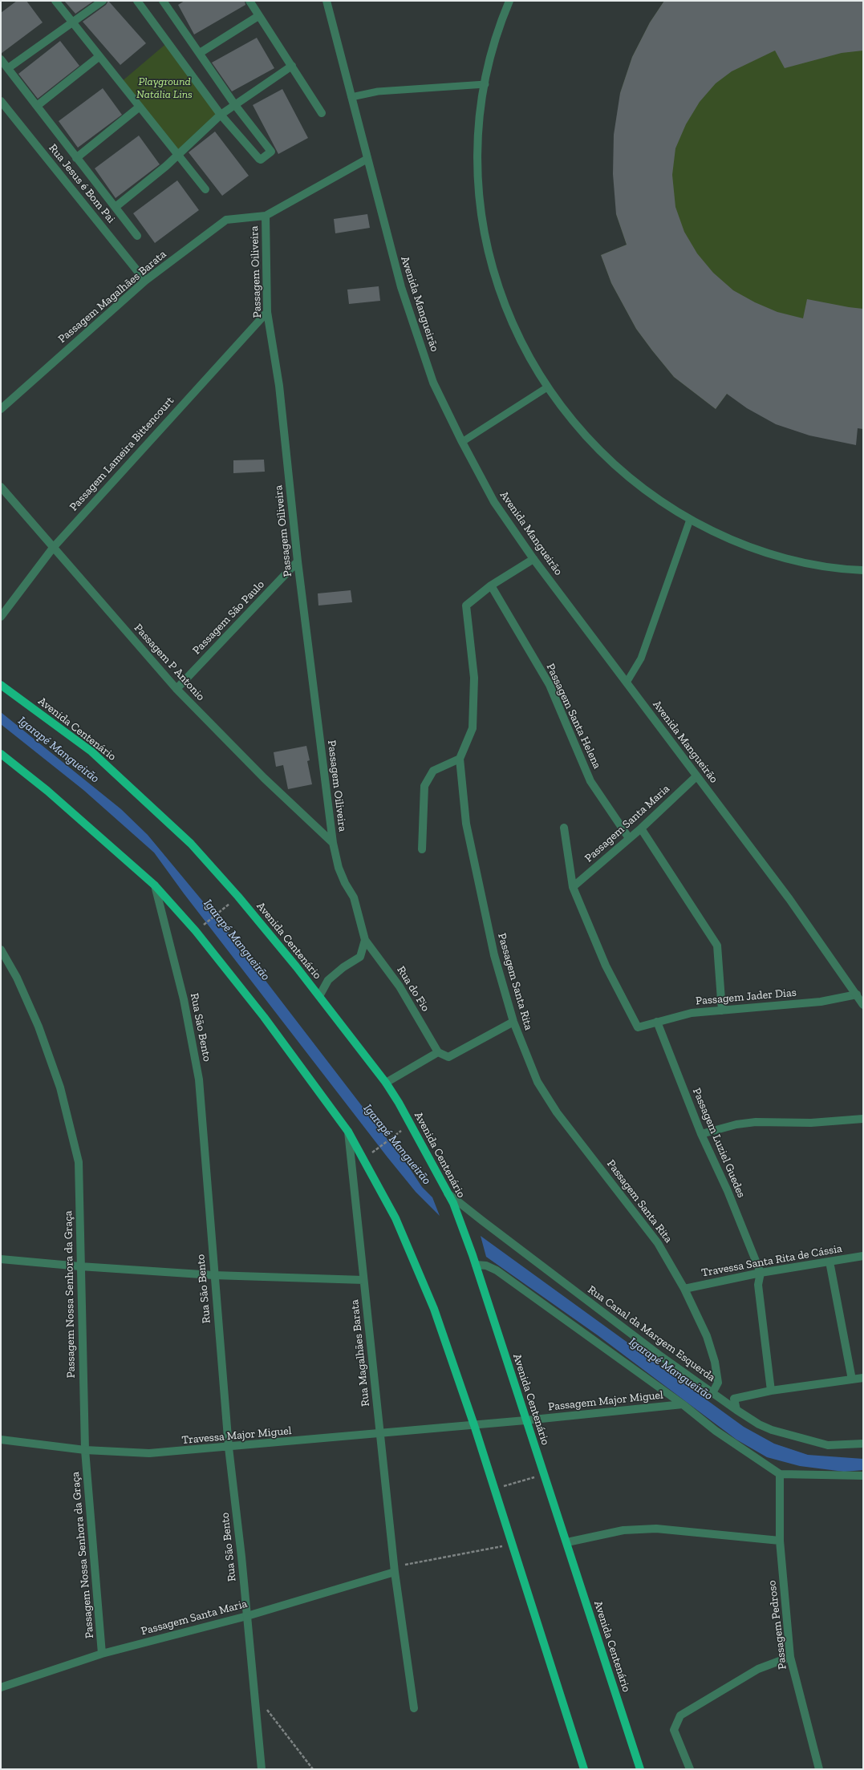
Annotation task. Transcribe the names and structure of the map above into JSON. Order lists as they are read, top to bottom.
{
  "streets": {
    "main road": ["Avenida Centenário"],
    "street": [
      "Rua Jesus é Bom Pai",
      "Passagem Oiliveira",
      "Passagem Magalhães Barata",
      "Avenida Mangueirão",
      "Passagem Lameira Bittencourt",
      "Passagem São Paulo",
      "Passagem P Antonio",
      "Passagem Santa Helena",
      "Passagem Santa Maria",
      "Passagem Santa Rita",
      "Rua do Fio",
      "Passagem Jader Dias",
      "Rua São Bento",
      "Passagem Luziel Guedes",
      "Travessa Santa Rita de Cássia",
      "Passagem Nossa Senhora da Graça",
      "Rua Canal da Margem Esquerda",
      "Rua Magalhães Barata",
      "Passagem Major Miguel",
      "Travessa Major Miguel",
      "Passagem Pedroso"
    ]
  },
  "crossings": [
    ["Rua Jesus é Bom Pai", "Passagem Magalhães Barata"],
    ["Passagem Oiliveira", "Passagem Magalhães Barata"],
    ["Passagem Oiliveira", "Passagem Lameira Bittencourt"],
    ["Passagem Oiliveira", "Passagem São Paulo"],
    ["Passagem Oiliveira", "Passagem P Antonio"],
    ["Passagem Oiliveira", "Rua do Fio"],
    ["Passagem Magalhães Barata", "Avenida Mangueirão"],
    ["Avenida Mangueirão", "Passagem Santa Maria"],
    ["Avenida Mangueirão", "Passagem Santa Rita"],
    ["Avenida Mangueirão", "Passagem Jader Dias"],
    ["Passagem Lameira Bittencourt", "Passagem P Antonio"],
    ["Passagem São Paulo", "Passagem P Antonio"],
    ["Passagem Santa Helena", "Passagem Santa Maria"],
    ["Passagem Santa Helena", "Passagem Santa Rita"],
    ["Avenida Centenário", "Rua Canal da Margem Esquerda"],
    ["Avenida Centenário", "Passagem Major Miguel"],
    ["Passagem Santa Maria", "Passagem Jader Dias"],
    ["Passagem Santa Maria", "Rua São Bento"],
    ["Passagem Santa Maria", "Passagem Nossa Senhora da Graça"],
    ["Passagem Santa Maria", "Rua Magalhães Barata"],
    ["Passagem Santa Rita", "Travessa Santa Rita de Cássia"],
    ["Passagem Santa Rita", "Rua Canal da Margem Esquerda"],
    ["Passagem Jader Dias", "Passagem Luziel Guedes"],
    ["Rua São Bento", "Travessa Major Miguel"],
    ["Passagem Luziel Guedes", "Travessa Santa Rita de Cássia"],
    ["Passagem Nossa Senhora da Graça", "Travessa Major Miguel"],
    ["Rua Magalhães Barata", "Travessa Major Miguel"],
    ["Passagem Major Miguel", "Travessa Major Miguel"]
  ],
  "water": ["Igarapé Mangueirão"],
  "parks": ["Playground Natália Lins"]
}
